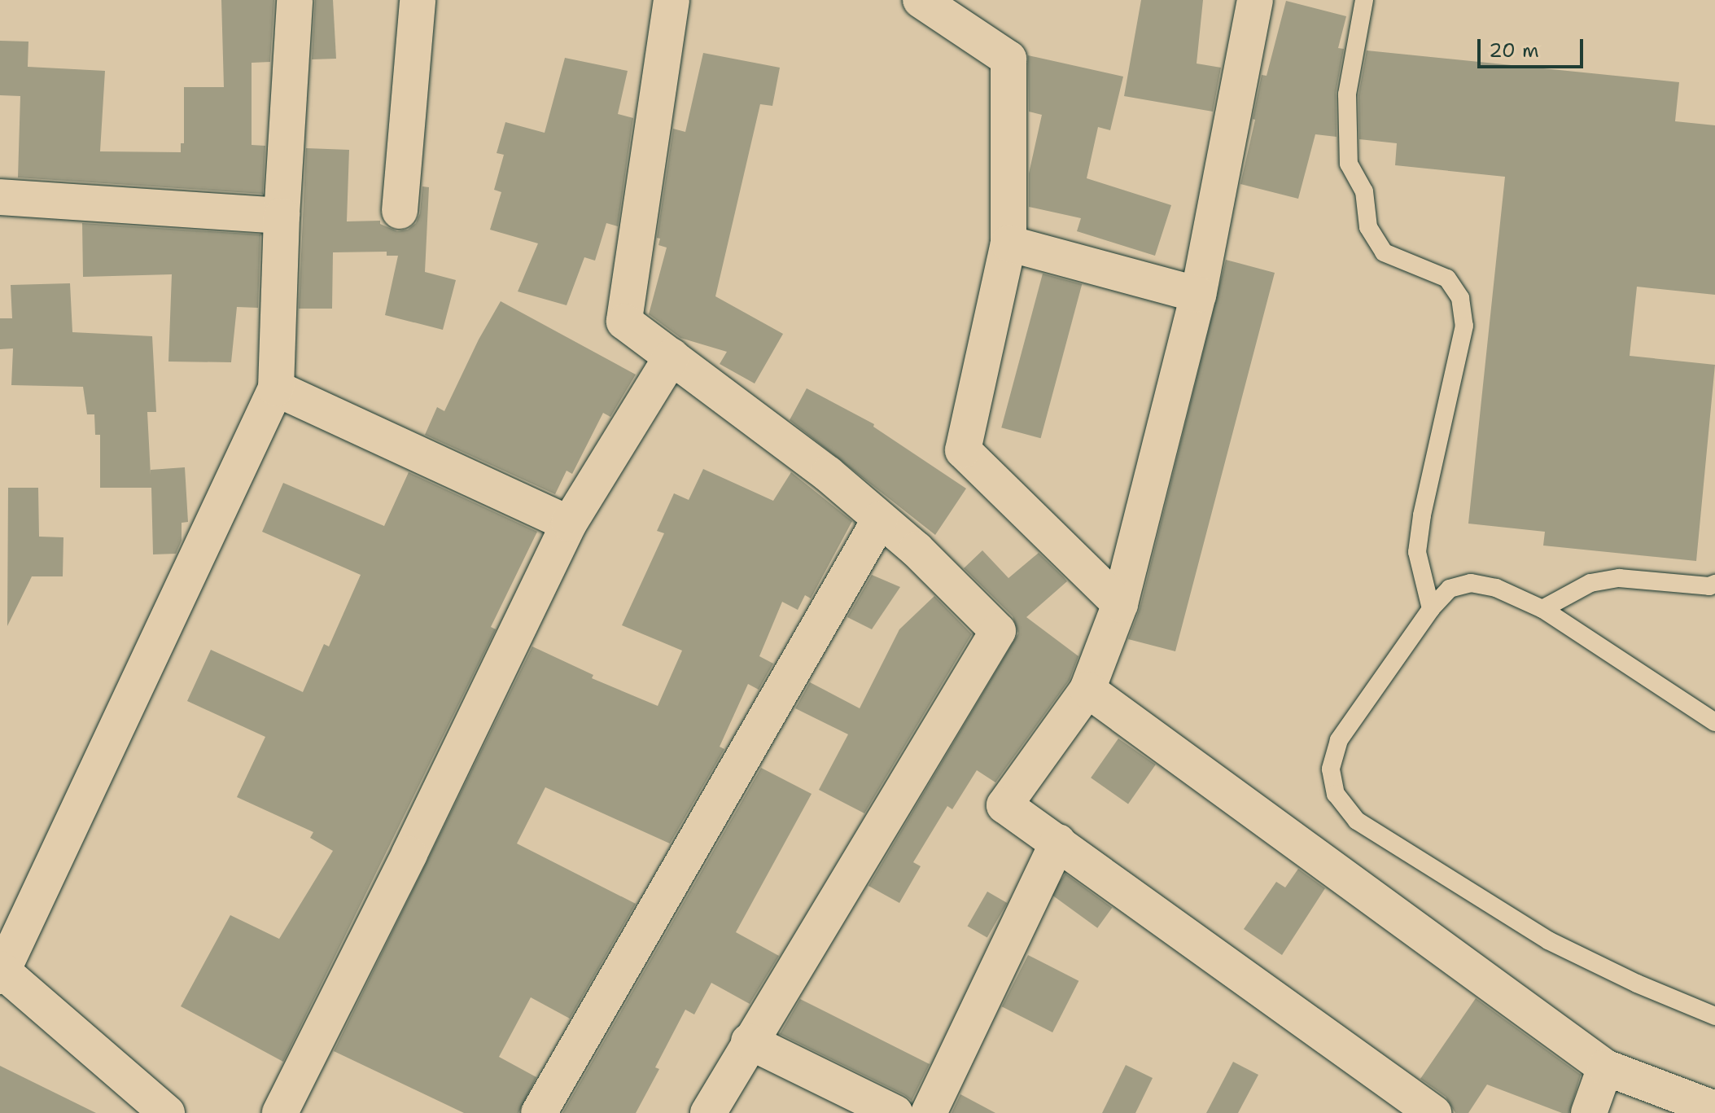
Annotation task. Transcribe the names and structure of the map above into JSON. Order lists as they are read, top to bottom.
{
  "scale_bar": "20 m"
}
